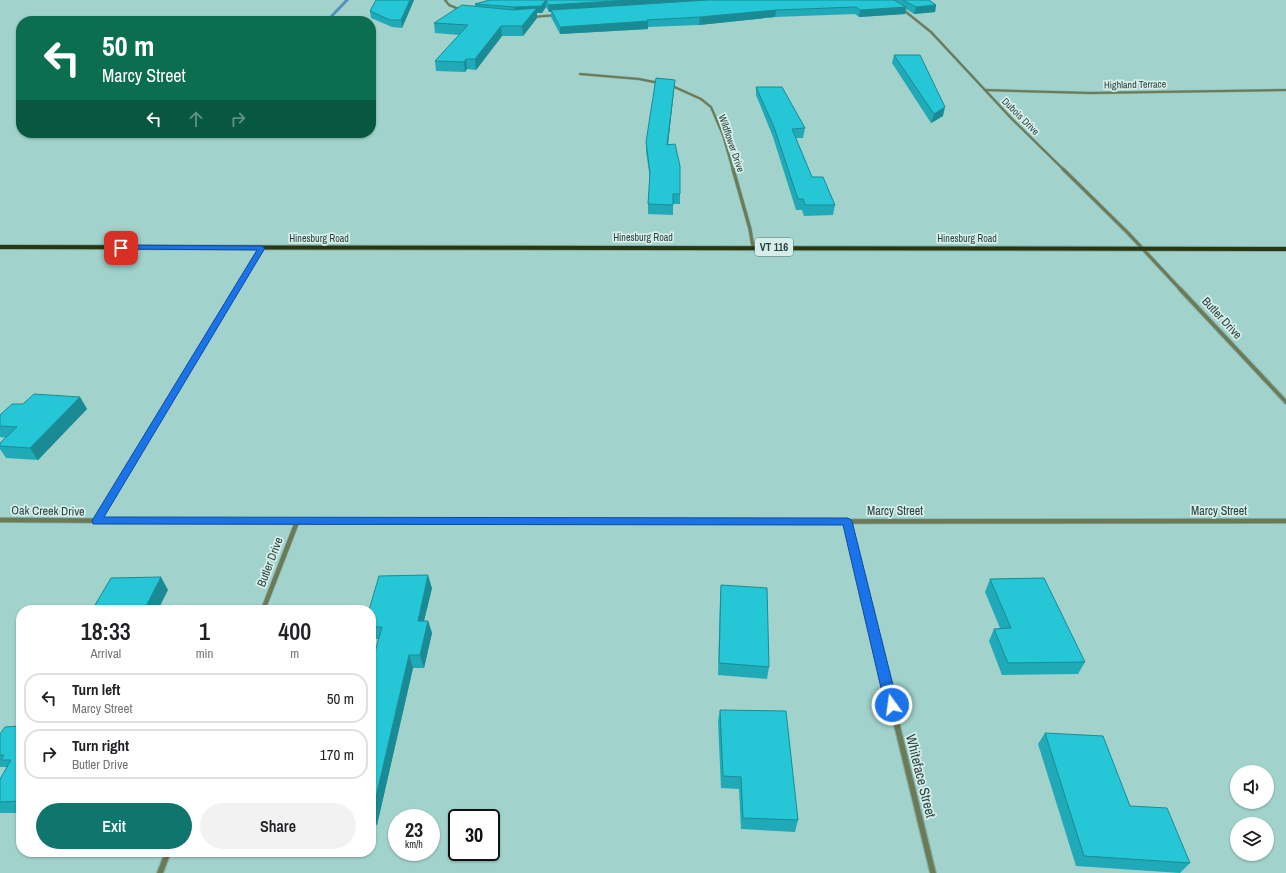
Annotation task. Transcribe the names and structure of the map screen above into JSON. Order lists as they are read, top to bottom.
{
  "streets": {
    "main road": ["Hinesburg Road", "VT 116"],
    "street": [
      "Highland Terrace",
      "Dubois Drive",
      "Wildflower Drive",
      "Butler Drive",
      "Oak Creek Drive",
      "Marcy Street",
      "Whiteface Street"
    ]
  },
  "crossings": [
    ["Highland Terrace", "Dubois Drive"],
    ["Dubois Drive", "Hinesburg Road"],
    ["Dubois Drive", "Butler Drive"],
    ["Wildflower Drive", "Hinesburg Road"],
    ["Hinesburg Road", "Butler Drive"],
    ["Butler Drive", "Marcy Street"],
    ["Oak Creek Drive", "Marcy Street"],
    ["Marcy Street", "Whiteface Street"]
  ],
  "page": {
    "turn": ["50 m", "Marcy Street"],
    "eta": [
      "18:33",
      "Arrival",
      "1",
      "min",
      "400",
      "m"
    ],
    "list": [
      {
        "name": "Turn left",
        "note": "Marcy Street",
        "value": "50 m"
      },
      {
        "name": "Turn right",
        "note": "Butler Drive",
        "value": "170 m"
      }
    ],
    "buttons": ["Exit", "Share"],
    "speed": "23 km/h",
    "limit": "30"
  }
}
